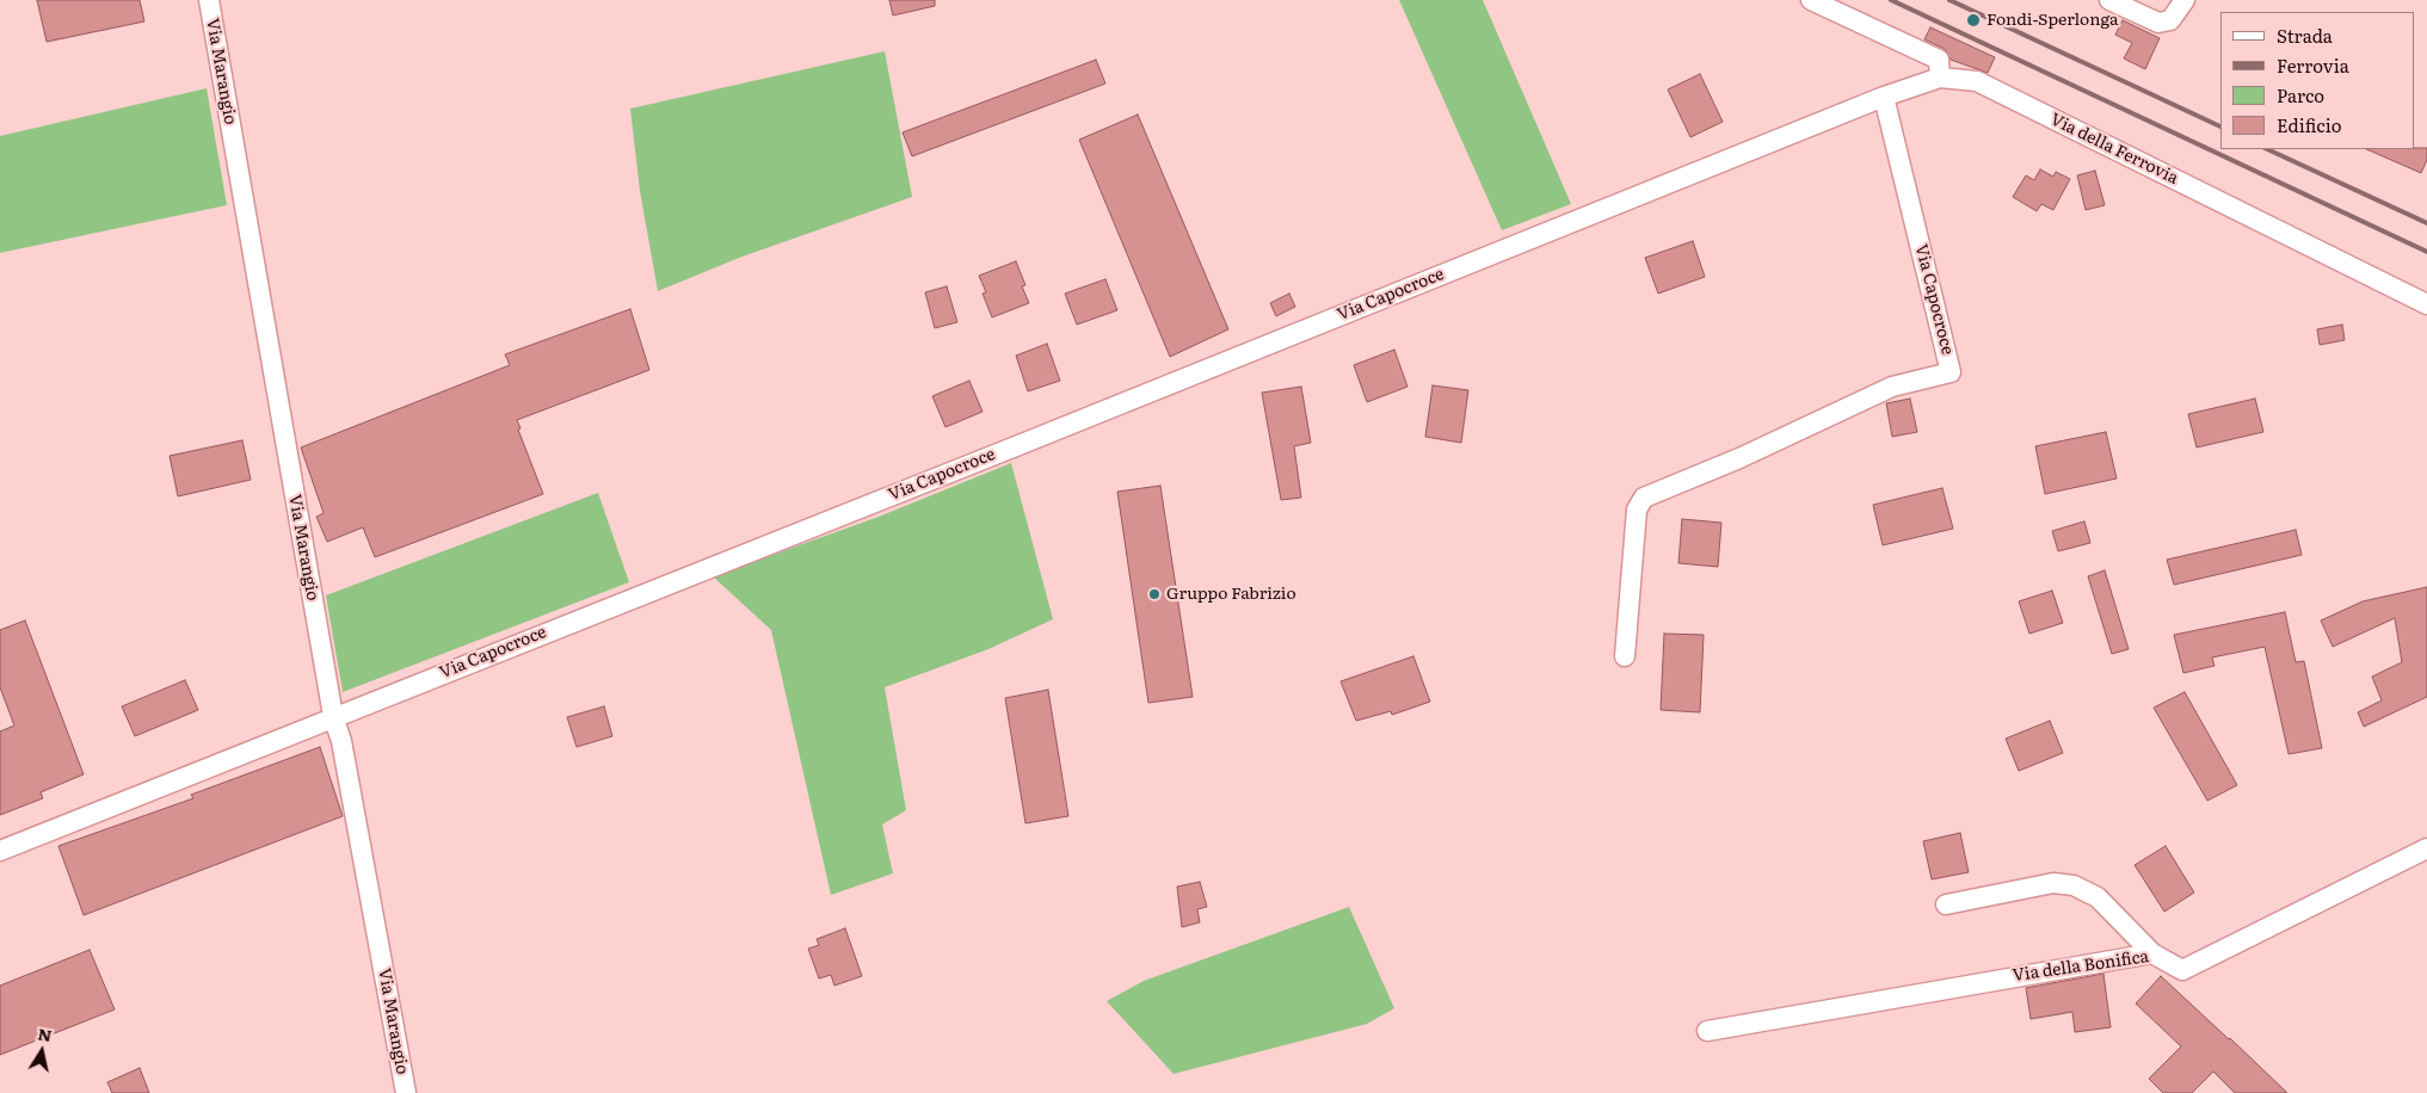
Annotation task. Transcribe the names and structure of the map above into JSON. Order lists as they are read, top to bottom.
{
  "streets": {
    "street": [
      "Via Marangio",
      "Via della Ferrovia",
      "Via Capocroce",
      "Via della Bonifica"
    ]
  },
  "crossings": [
    ["Via Marangio", "Via Capocroce"],
    ["Via della Ferrovia", "Via Capocroce"]
  ],
  "places": ["Fondi-Sperlonga", "Gruppo Fabrizio"],
  "legend": [
    "Strada",
    "Ferrovia",
    "Parco",
    "Edificio"
  ],
  "north": "top"
}
